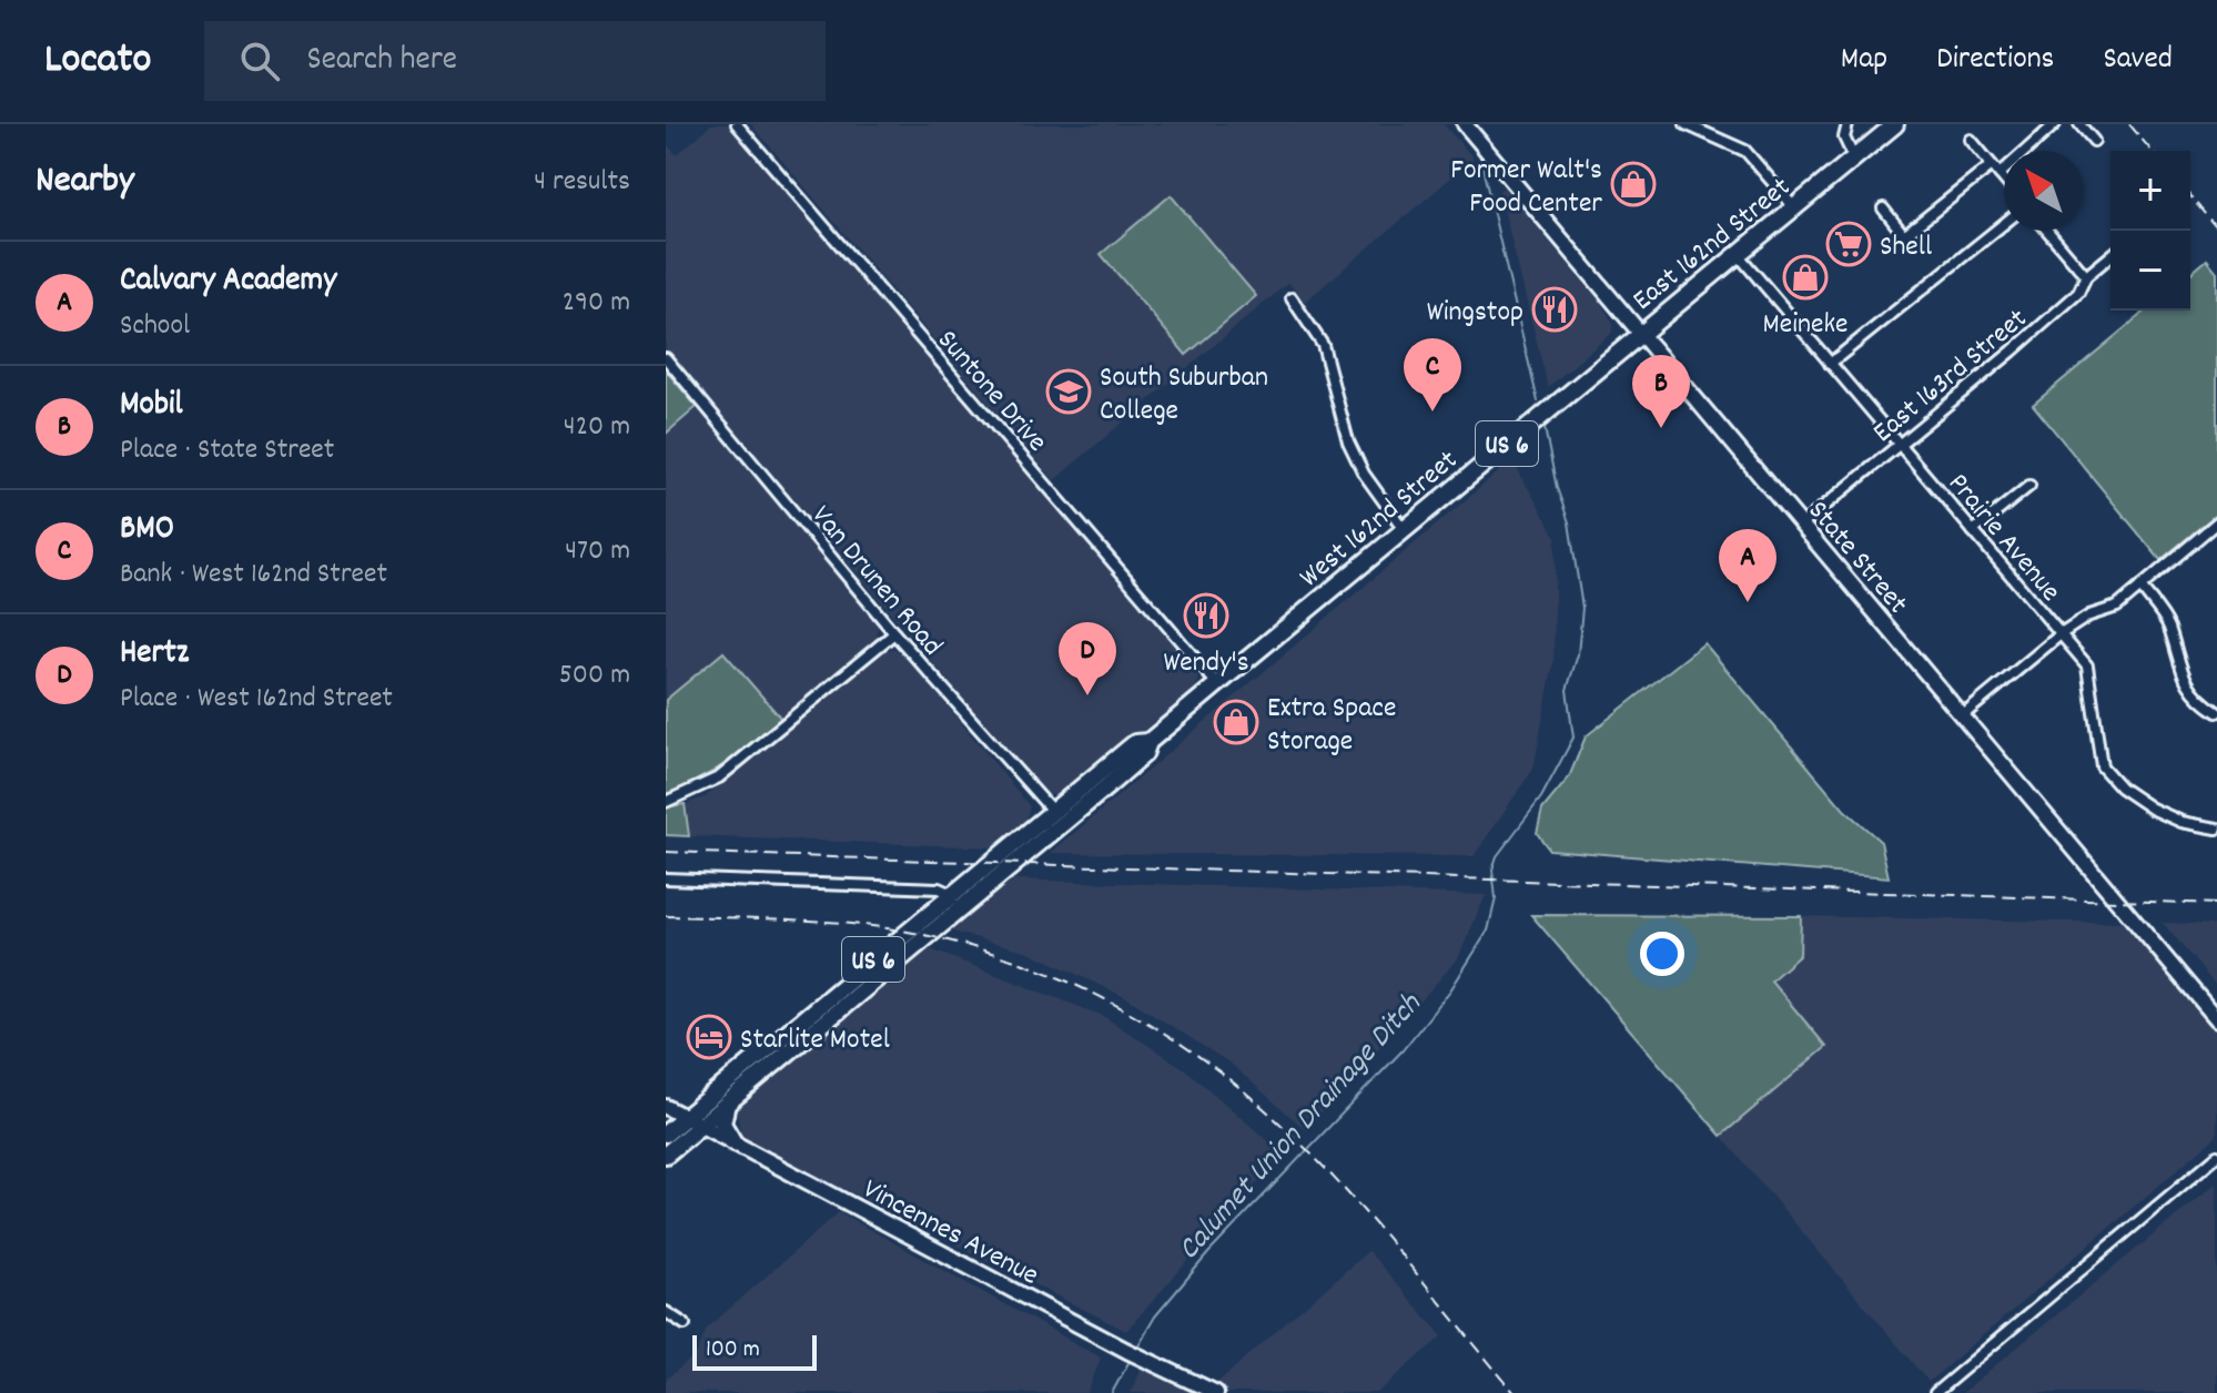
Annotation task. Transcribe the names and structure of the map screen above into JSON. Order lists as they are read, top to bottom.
{
  "streets": {
    "main road": ["East 162nd Street", "US 6", "West 162nd Street"],
    "street": [
      "East 163rd Street",
      "Suntone Drive",
      "Prairie Avenue",
      "State Street",
      "Van Drunen Road",
      "Vincennes Avenue"
    ]
  },
  "crossings": [
    ["East 162nd Street", "West 162nd Street"],
    ["East 162nd Street", "Prairie Avenue"],
    ["East 162nd Street", "State Street"],
    ["East 163rd Street", "Prairie Avenue"],
    ["East 163rd Street", "State Street"],
    ["Suntone Drive", "West 162nd Street"],
    ["US 6", "West 162nd Street"],
    ["US 6", "Vincennes Avenue"],
    ["West 162nd Street", "State Street"],
    ["West 162nd Street", "Van Drunen Road"],
    ["West 162nd Street", "Vincennes Avenue"]
  ],
  "water": ["Calumet Union Drainage Ditch"],
  "places": {
    "shop": ["Former Walt's Food Center", "Meineke", "Extra Space Storage"],
    "supermarket": ["Shell"],
    "restaurant": ["Wingstop", "Wendy's"],
    "school or university": ["South Suburban College"],
    "hotel": ["Starlite Motel"]
  },
  "scale_bar": "100 m",
  "north": "top left",
  "page": {
    "header": "Locato",
    "search": "Search here",
    "nav": ["Map", "Directions", "Saved"],
    "heading": ["Nearby", "4 results"],
    "map_buttons": ["+", "−"],
    "list": [
      {
        "mark": "A",
        "name": "Calvary Academy",
        "note": "School",
        "value": "290 m"
      },
      {
        "mark": "B",
        "name": "Mobil",
        "note": "Place · State Street",
        "value": "420 m"
      },
      {
        "mark": "C",
        "name": "BMO",
        "note": "Bank · West 162nd Street",
        "value": "470 m"
      },
      {
        "mark": "D",
        "name": "Hertz",
        "note": "Place · West 162nd Street",
        "value": "500 m"
      }
    ],
    "pins": [
      "C",
      "B",
      "A",
      "D"
    ],
    "scale": "100 m"
  }
}
